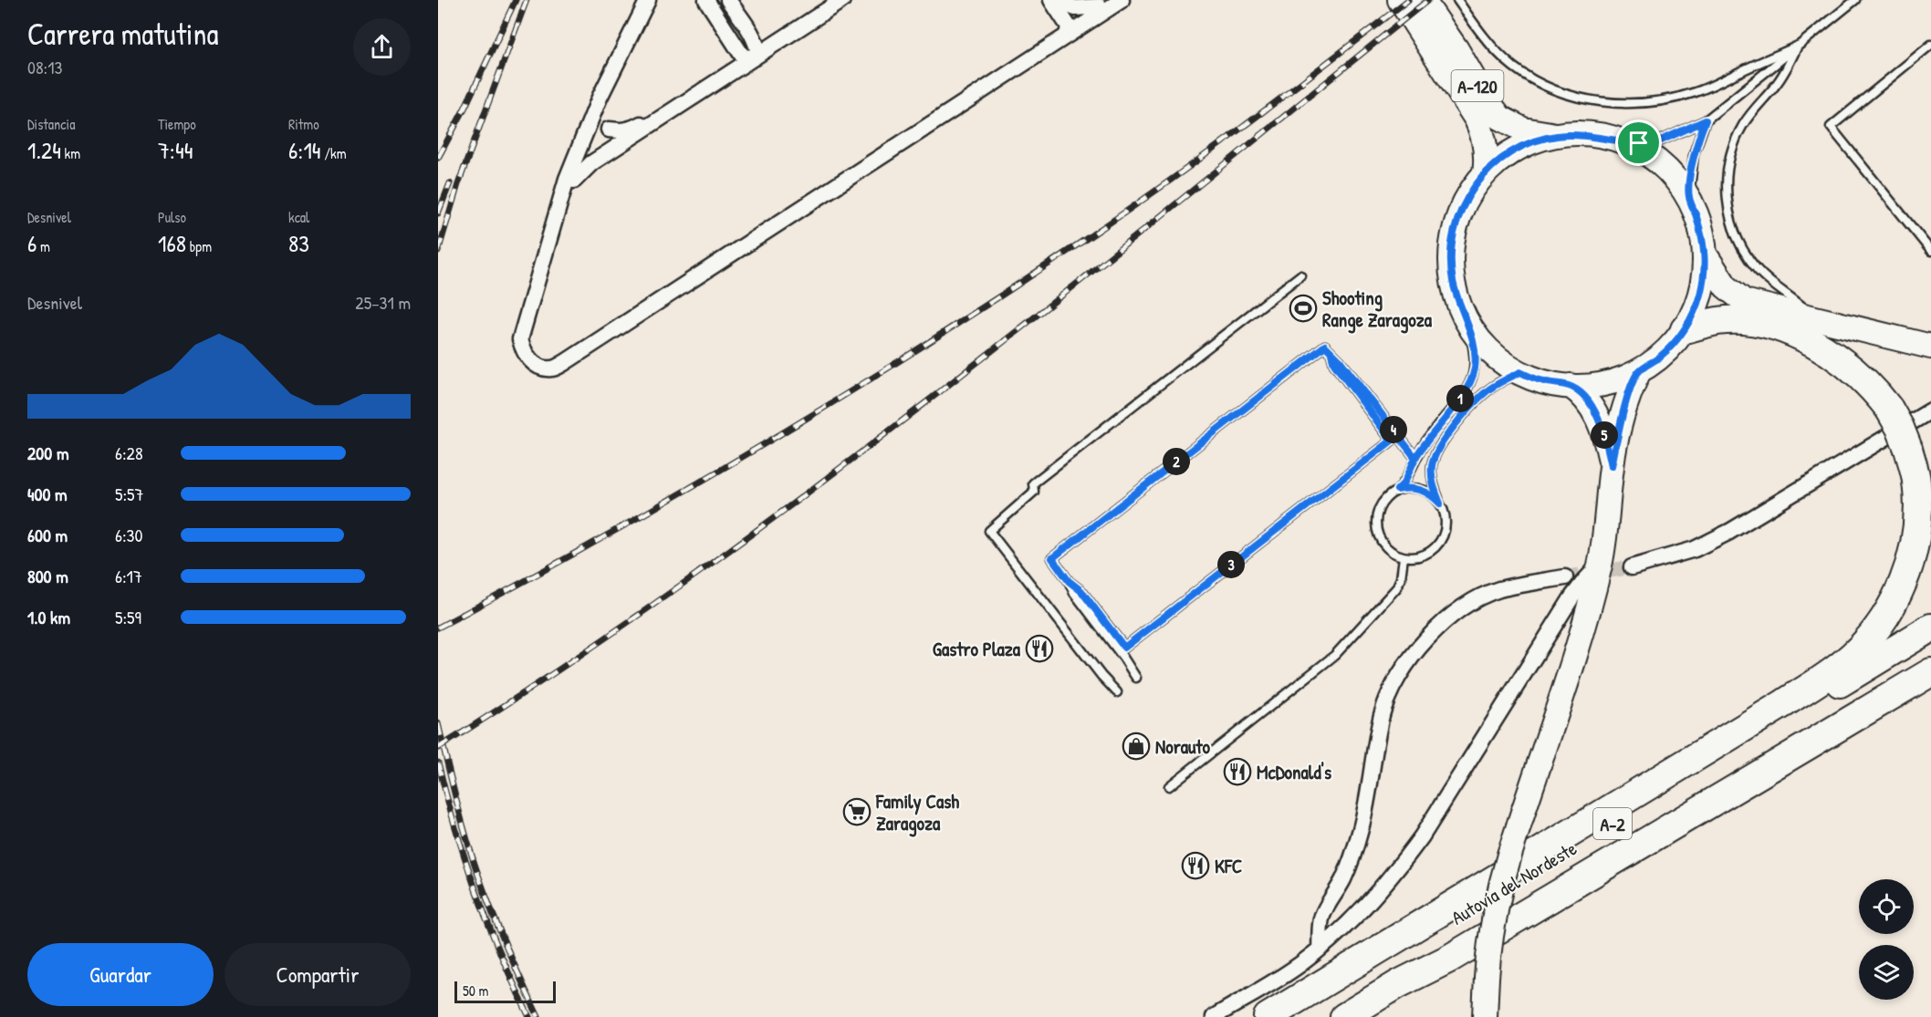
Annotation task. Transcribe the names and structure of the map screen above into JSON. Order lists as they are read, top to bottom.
{
  "streets": {
    "highway": ["A-2", "Autovía del Nordeste"],
    "main road": ["A-120"]
  },
  "places": {
    "sports": ["Shooting Range Zaragoza"],
    "restaurant": ["Gastro Plaza", "McDonald's", "KFC"],
    "shop": ["Norauto"],
    "supermarket": ["Family Cash Zaragoza"]
  },
  "scale_bar": "50 m",
  "page": {
    "heading": ["Carrera matutina", "08:13"],
    "stats": [
      ["Distancia", "1.24 km"],
      ["Tiempo", "7:44"],
      ["Ritmo", "6:14 /km"],
      ["Desnivel", "6 m"],
      ["Pulso", "168 bpm"],
      ["kcal", "83"]
    ],
    "chart": ["Desnivel", "25–31 m"],
    "pins": [
      "1",
      "4",
      "5",
      "2",
      "3"
    ],
    "list": [
      {
        "name": "200 m",
        "note": "6:28"
      },
      {
        "name": "400 m",
        "note": "5:57"
      },
      {
        "name": "600 m",
        "note": "6:30"
      },
      {
        "name": "800 m",
        "note": "6:17"
      },
      {
        "name": "1.0 km",
        "note": "5:59"
      }
    ],
    "buttons": ["Guardar", "Compartir"],
    "scale": "50 m"
  }
}
